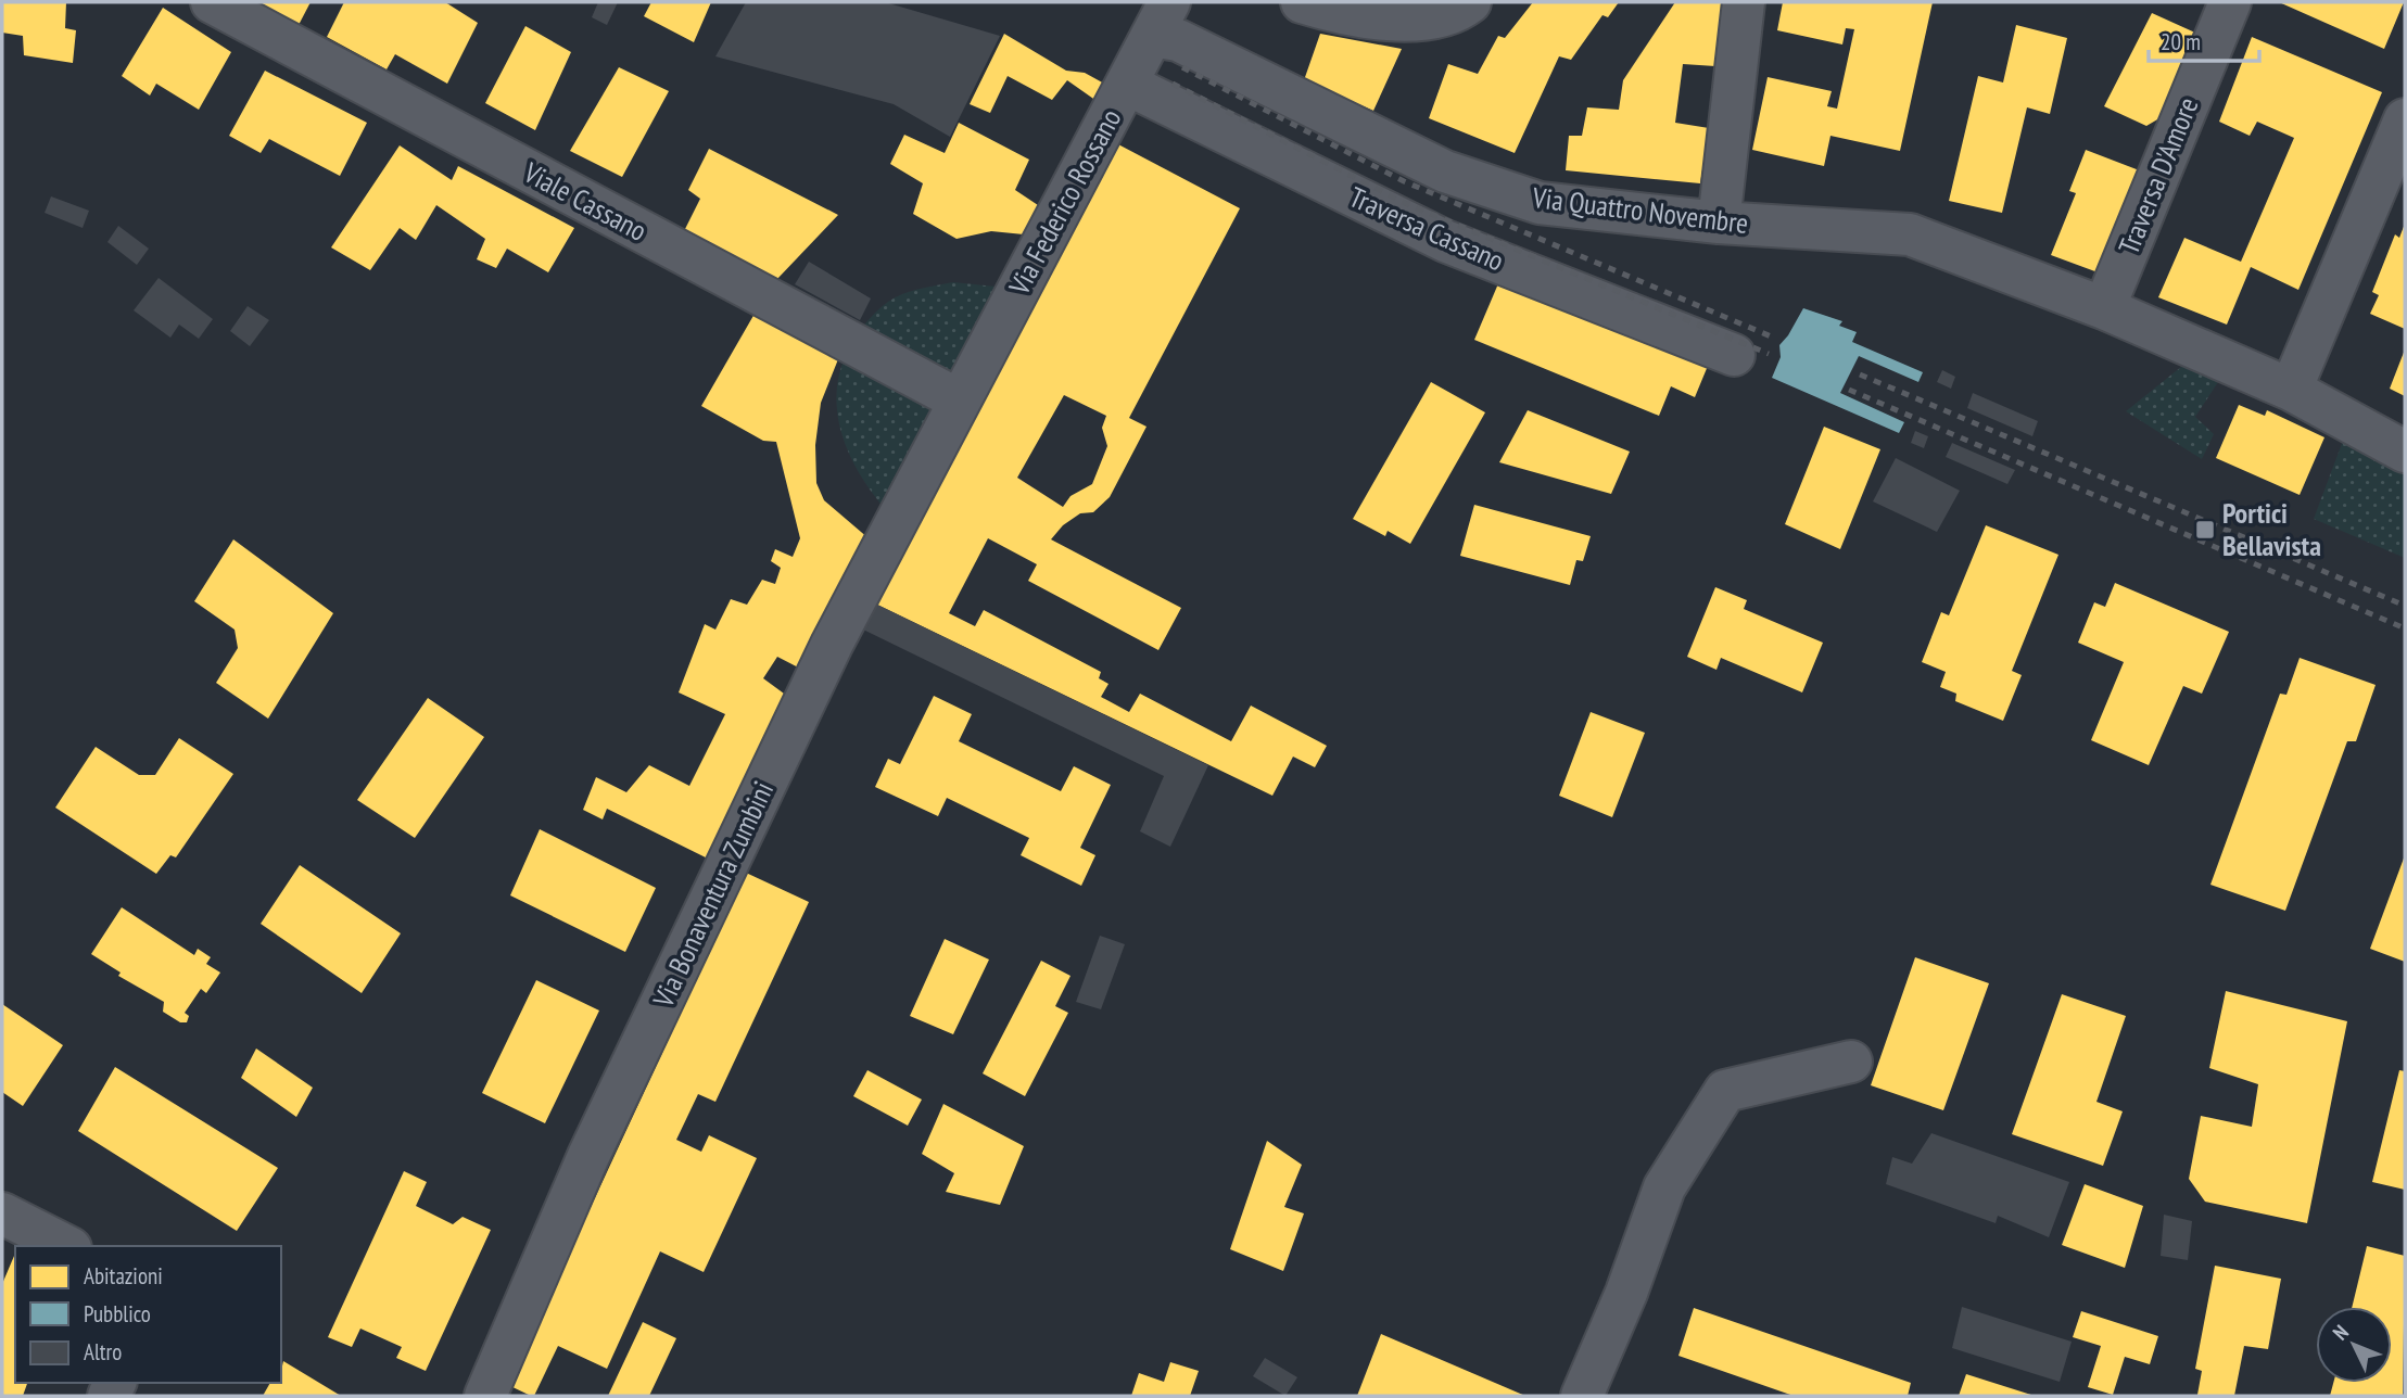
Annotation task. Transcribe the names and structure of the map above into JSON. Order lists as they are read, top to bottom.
{
  "streets": {
    "street": [
      "Traversa D'Amore",
      "Viale Cassano",
      "Via Federico Rossano",
      "Via Quattro Novembre",
      "Traversa Cassano",
      "Via Bonaventura Zumbini"
    ]
  },
  "crossings": [
    ["Traversa D'Amore", "Via Quattro Novembre"],
    ["Viale Cassano", "Via Federico Rossano"],
    ["Viale Cassano", "Via Bonaventura Zumbini"],
    ["Via Federico Rossano", "Via Quattro Novembre"],
    ["Via Federico Rossano", "Traversa Cassano"],
    ["Via Federico Rossano", "Via Bonaventura Zumbini"]
  ],
  "places": {
    "transit": ["Portici Bellavista"]
  },
  "legend": ["Abitazioni", "Pubblico", "Altro"],
  "scale_bar": "20 m",
  "north": "top left"
}
